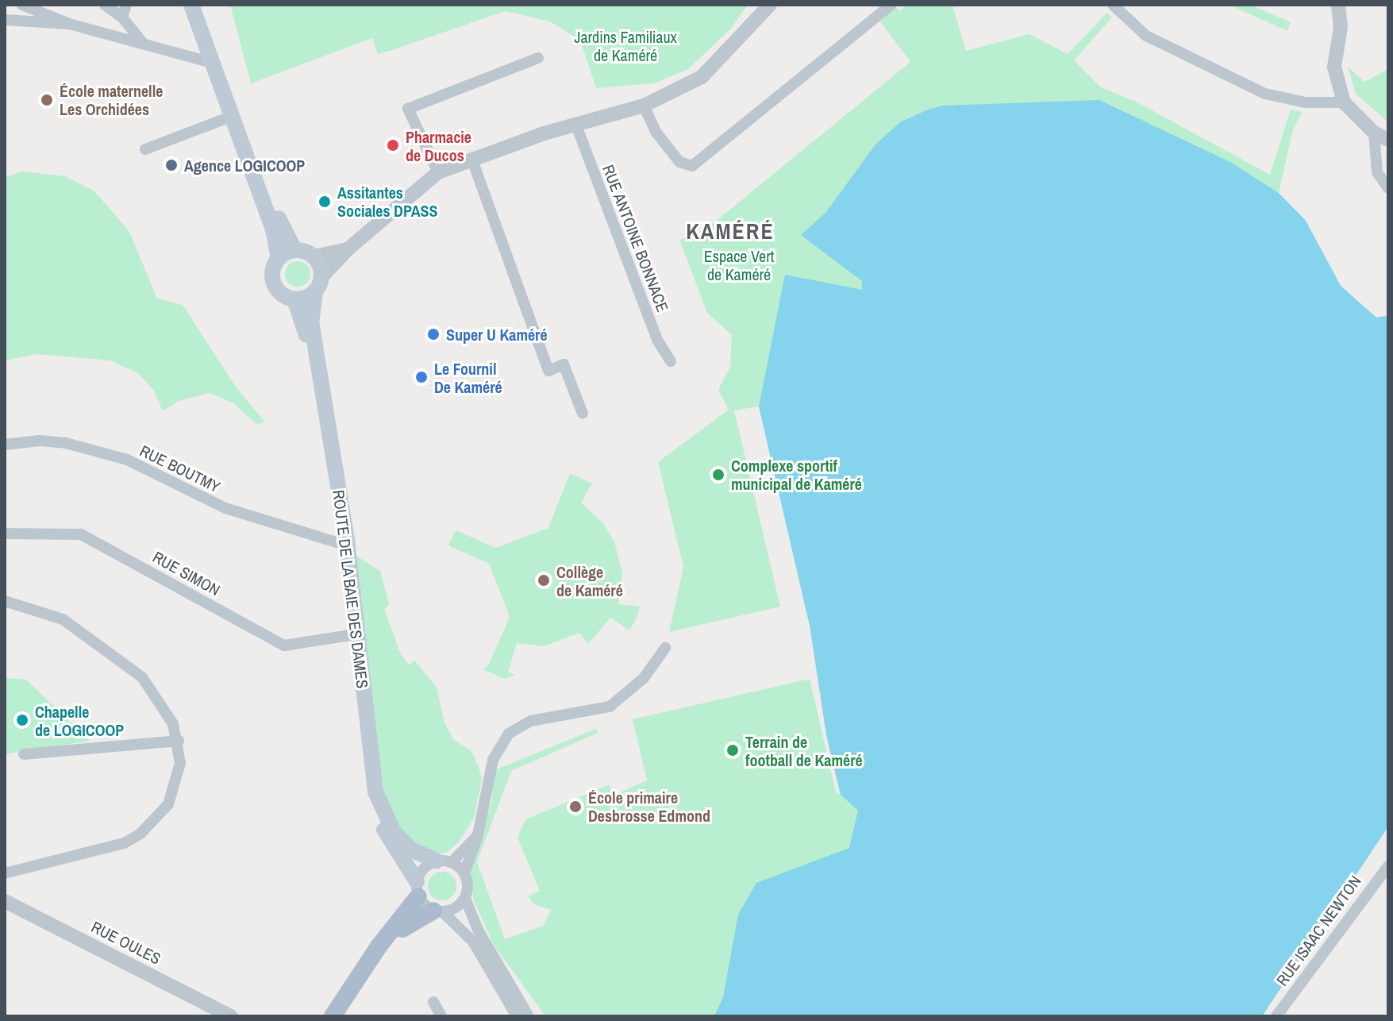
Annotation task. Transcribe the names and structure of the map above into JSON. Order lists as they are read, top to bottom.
{
  "streets": {
    "main road": ["ROUTE DE LA BAIE DES DAMES"],
    "street": [
      "RUE ANTOINE BONNACE",
      "RUE BOUTMY",
      "RUE SIMON",
      "RUE ISAAC NEWTON",
      "RUE OULES"
    ]
  },
  "crossings": [
    ["RUE BOUTMY", "ROUTE DE LA BAIE DES DAMES"],
    ["RUE SIMON", "ROUTE DE LA BAIE DES DAMES"]
  ],
  "districts": ["KAMÉRÉ"],
  "parks": ["Jardins Familiaux de Kaméré", "Espace Vert de Kaméré"],
  "places": [
    "École maternelle Les Orchidées",
    "Pharmacie de Ducos",
    "Agence LOGICOOP",
    "Assitantes Sociales DPASS",
    "Super U Kaméré",
    "Le Fournil De Kaméré",
    "Complexe sportif municipal de Kaméré",
    "Collège de Kaméré",
    "Chapelle de LOGICOOP",
    "Terrain de football de Kaméré",
    "École primaire Desbrosse Edmond"
  ]
}
